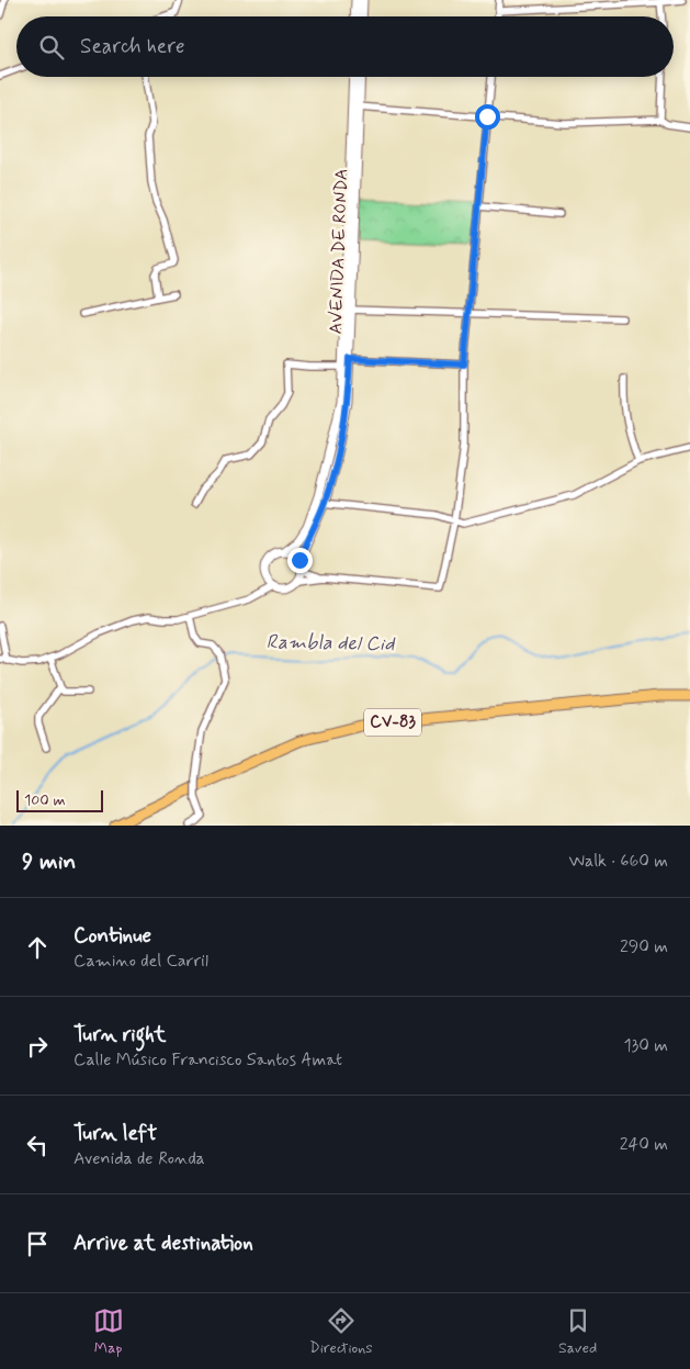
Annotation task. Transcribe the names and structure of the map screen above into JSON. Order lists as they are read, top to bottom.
{
  "streets": {
    "main road": ["CV-83"],
    "street": ["AVENIDA DE RONDA"]
  },
  "water": ["Rambla del Cid"],
  "scale_bar": "100 m",
  "page": {
    "search": "Search here",
    "scale": "100 m",
    "heading": ["9 min", "Walk · 660 m"],
    "list": [
      ["Continue", "Camino del Carril", "290 m"],
      ["Turn right", "Calle Músico Francisco Santos Amat", "130 m"],
      ["Turn left", "Avenida de Ronda", "240 m"],
      "Arrive at destination"
    ],
    "nav": ["Map", "Directions", "Saved"]
  }
}
